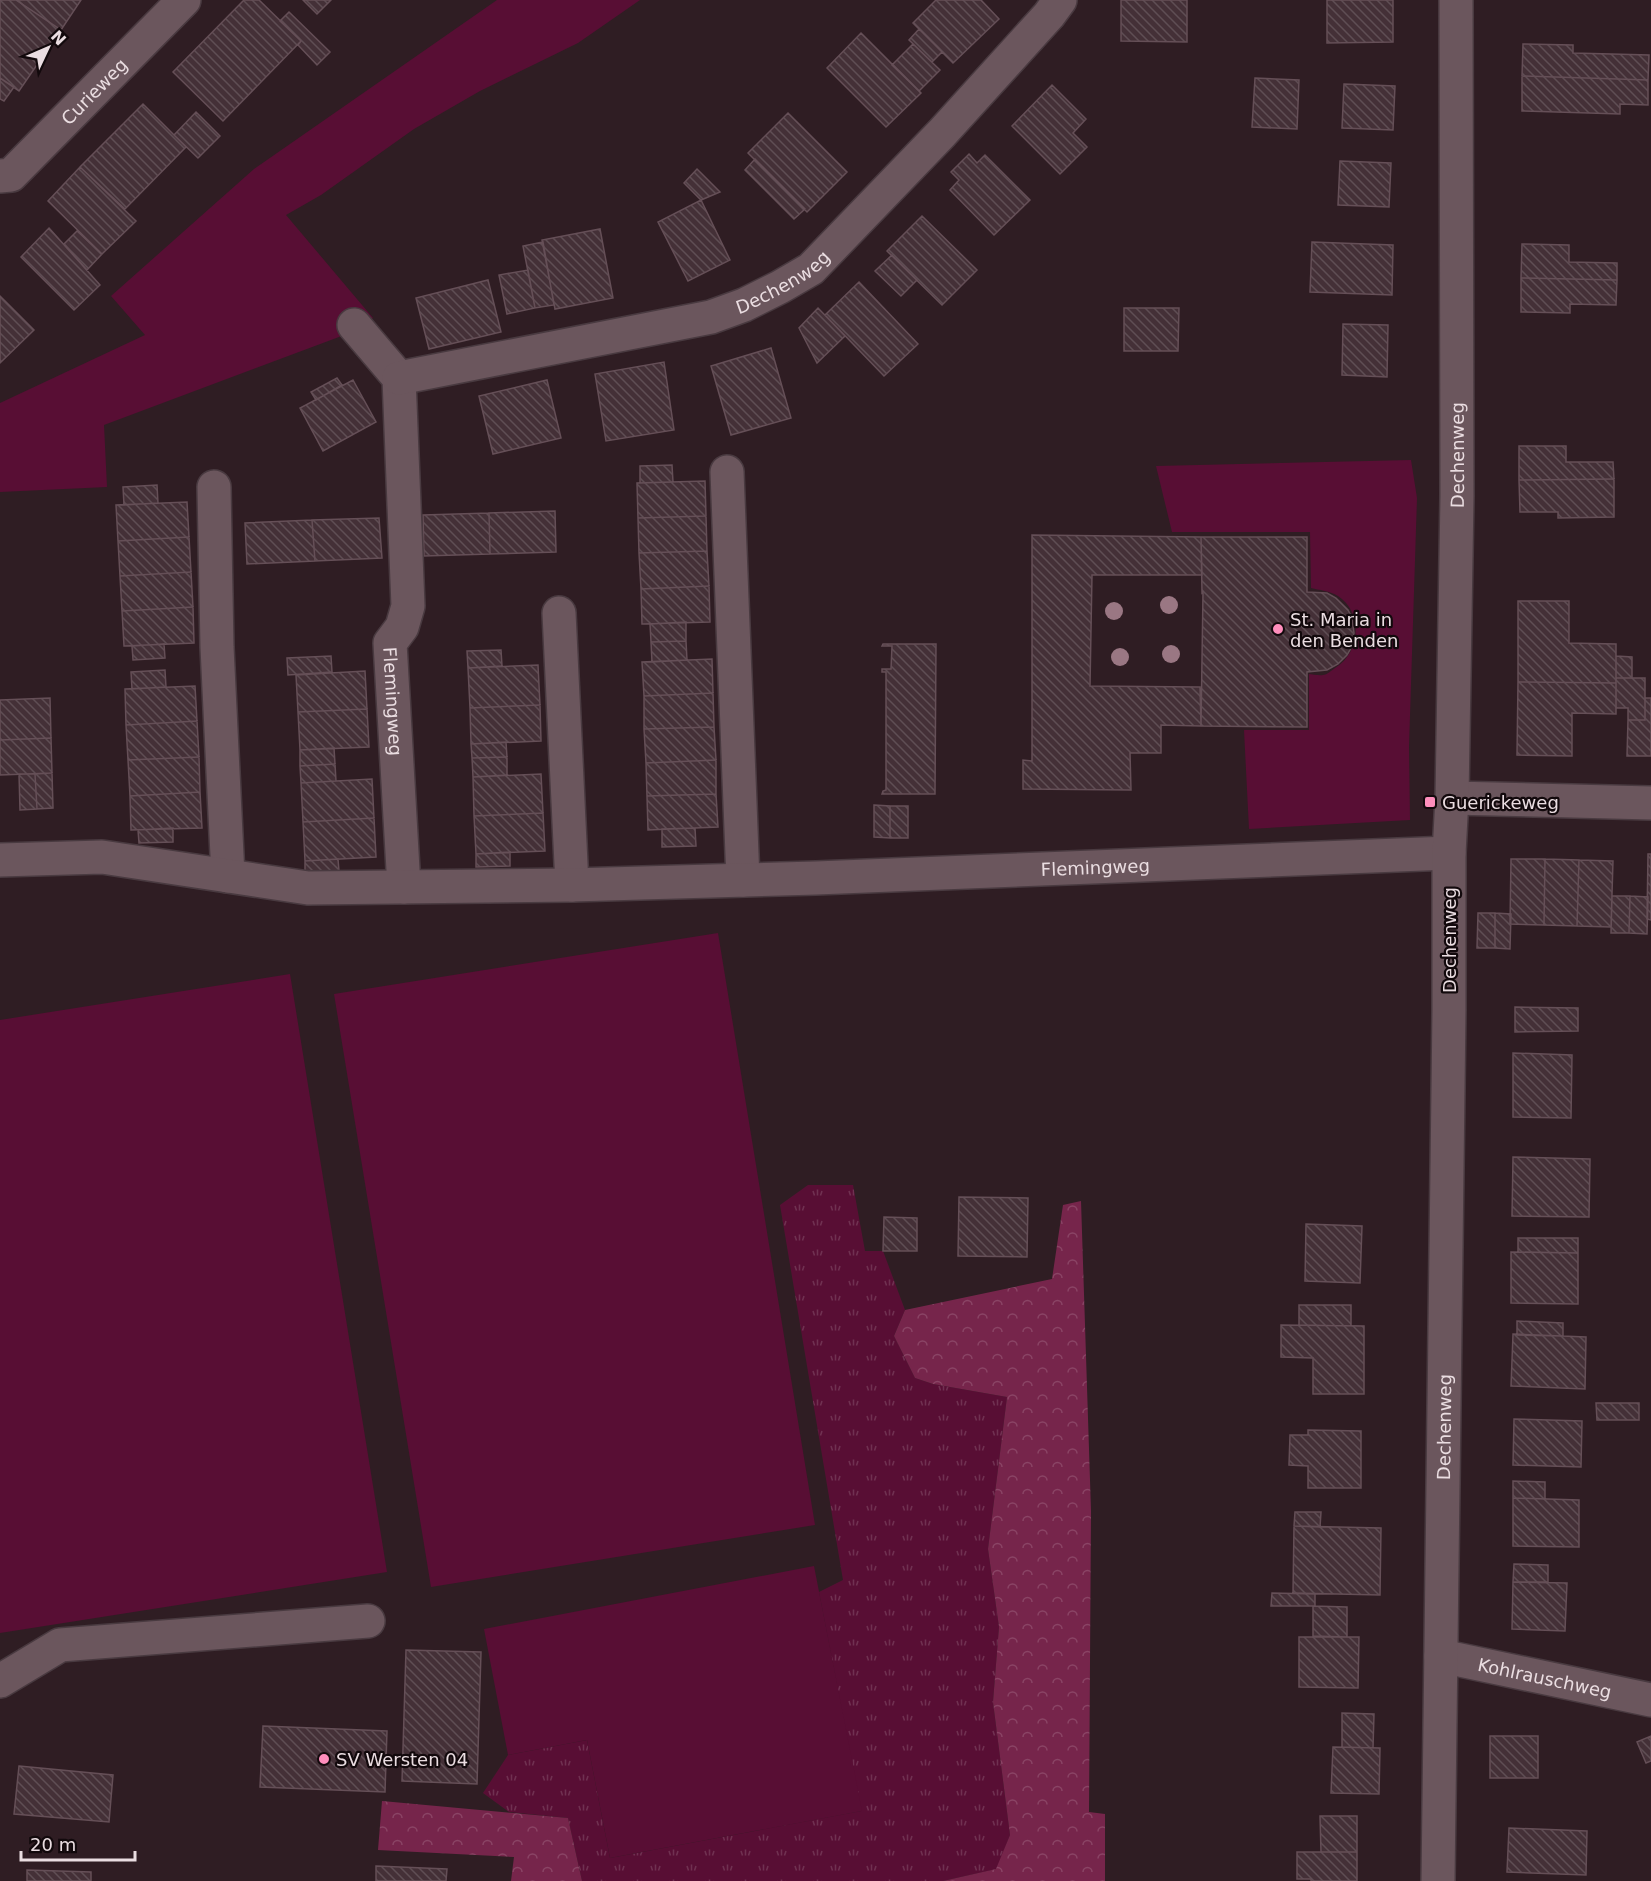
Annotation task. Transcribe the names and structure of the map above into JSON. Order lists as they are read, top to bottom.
{
  "streets": {
    "street": [
      "Curieweg",
      "Dechenweg",
      "Flemingweg",
      "Kohlrauschweg"
    ]
  },
  "crossings": [
    ["Dechenweg", "Flemingweg"],
    ["Dechenweg", "Kohlrauschweg"]
  ],
  "places": {
    "other": ["St. Maria in den Benden", "SV Wersten 04"],
    "transit": ["Guerickeweg"]
  },
  "scale_bar": "20 m",
  "north": "top right"
}
